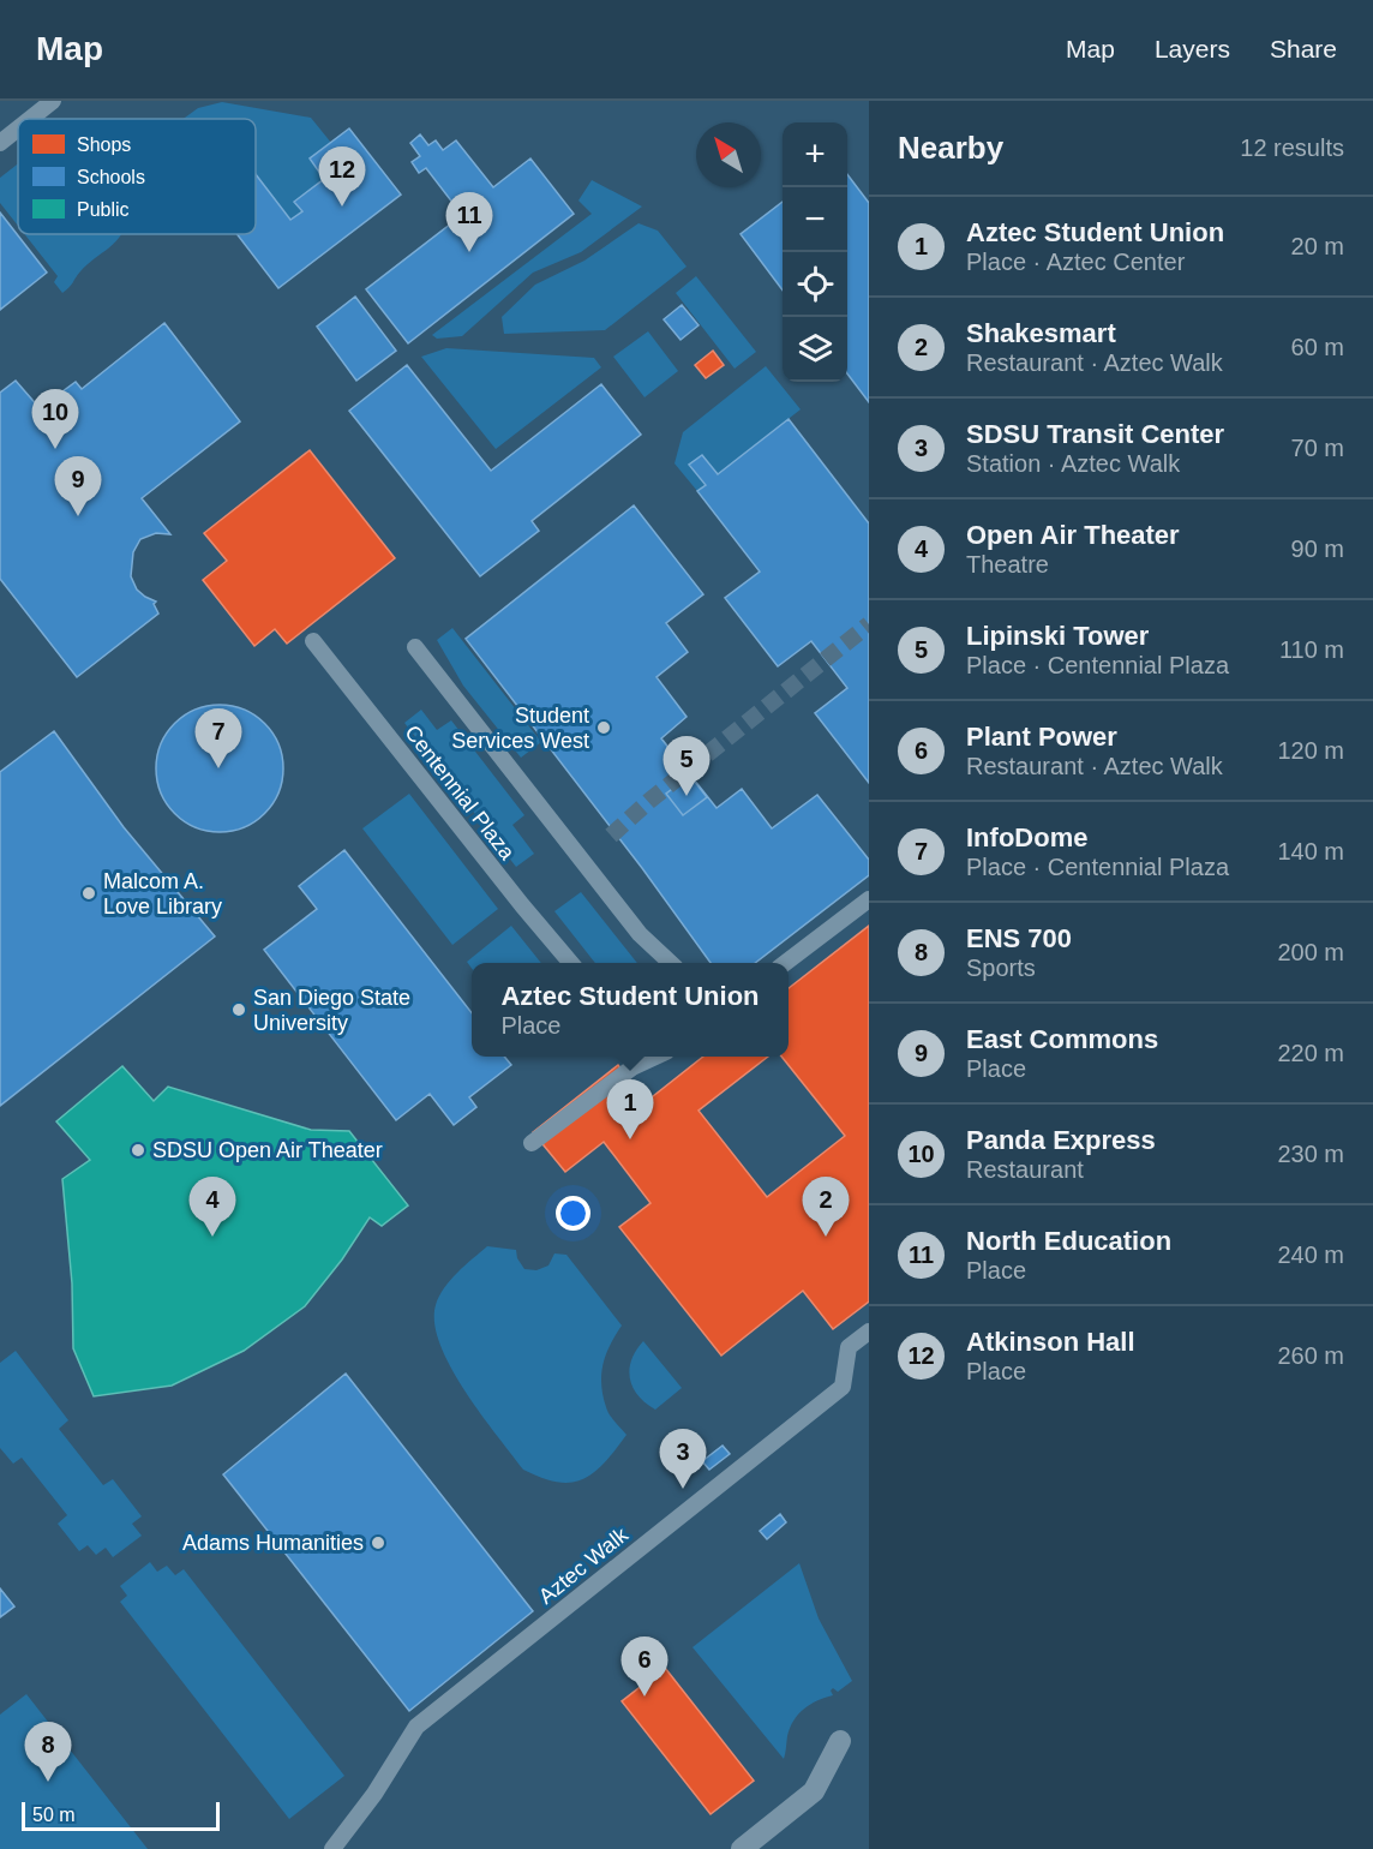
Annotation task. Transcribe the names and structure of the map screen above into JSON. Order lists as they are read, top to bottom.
{
  "streets": {
    "street": ["Centennial Plaza", "Aztec Walk"]
  },
  "places": [
    "Student Services West",
    "Malcom A. Love Library",
    "San Diego State University",
    "SDSU Open Air Theater",
    "Adams Humanities"
  ],
  "legend": ["Shops", "Schools", "Public"],
  "scale_bar": "50 m",
  "north": "top left",
  "page": {
    "header": "Map",
    "nav": ["Map", "Layers", "Share"],
    "heading": ["Nearby", "12 results"],
    "map_buttons": ["+", "−"],
    "pins": [
      "12",
      "11",
      "10",
      "9",
      "7",
      "5",
      "1",
      "2",
      "4",
      "3",
      "6",
      "8"
    ],
    "list": [
      {
        "mark": "1",
        "name": "Aztec Student Union",
        "note": "Place · Aztec Center",
        "value": "20 m"
      },
      {
        "mark": "2",
        "name": "Shakesmart",
        "note": "Restaurant · Aztec Walk",
        "value": "60 m"
      },
      {
        "mark": "3",
        "name": "SDSU Transit Center",
        "note": "Station · Aztec Walk",
        "value": "70 m"
      },
      {
        "mark": "4",
        "name": "Open Air Theater",
        "note": "Theatre",
        "value": "90 m"
      },
      {
        "mark": "5",
        "name": "Lipinski Tower",
        "note": "Place · Centennial Plaza",
        "value": "110 m"
      },
      {
        "mark": "6",
        "name": "Plant Power",
        "note": "Restaurant · Aztec Walk",
        "value": "120 m"
      },
      {
        "mark": "7",
        "name": "InfoDome",
        "note": "Place · Centennial Plaza",
        "value": "140 m"
      },
      {
        "mark": "8",
        "name": "ENS 700",
        "note": "Sports",
        "value": "200 m"
      },
      {
        "mark": "9",
        "name": "East Commons",
        "note": "Place",
        "value": "220 m"
      },
      {
        "mark": "10",
        "name": "Panda Express",
        "note": "Restaurant",
        "value": "230 m"
      },
      {
        "mark": "11",
        "name": "North Education",
        "note": "Place",
        "value": "240 m"
      },
      {
        "mark": "12",
        "name": "Atkinson Hall",
        "note": "Place",
        "value": "260 m"
      }
    ],
    "popup": ["Aztec Student Union", "Place"],
    "scale": "50 m"
  }
}
